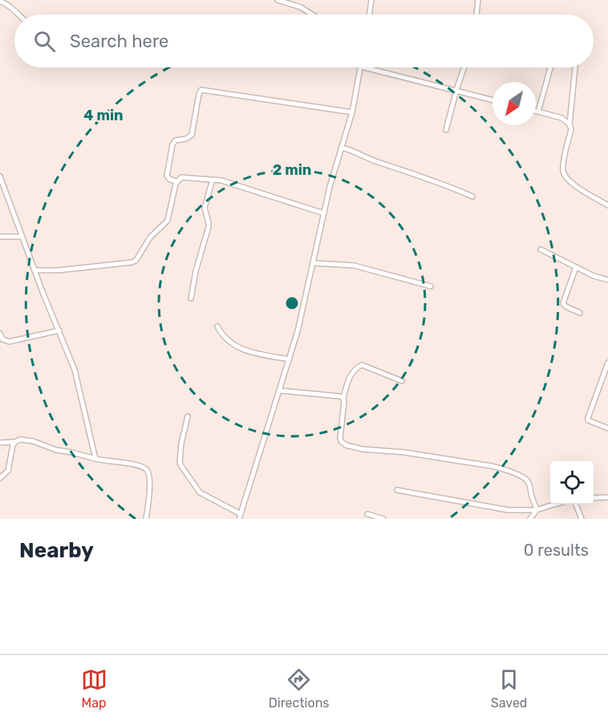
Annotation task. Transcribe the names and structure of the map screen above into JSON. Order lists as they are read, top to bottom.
{
  "north": "bottom left",
  "page": {
    "search": "Search here",
    "heading": ["Nearby", "0 results"],
    "nav": ["Map", "Directions", "Saved"]
  },
  "rings": ["4 min", "2 min"]
}
